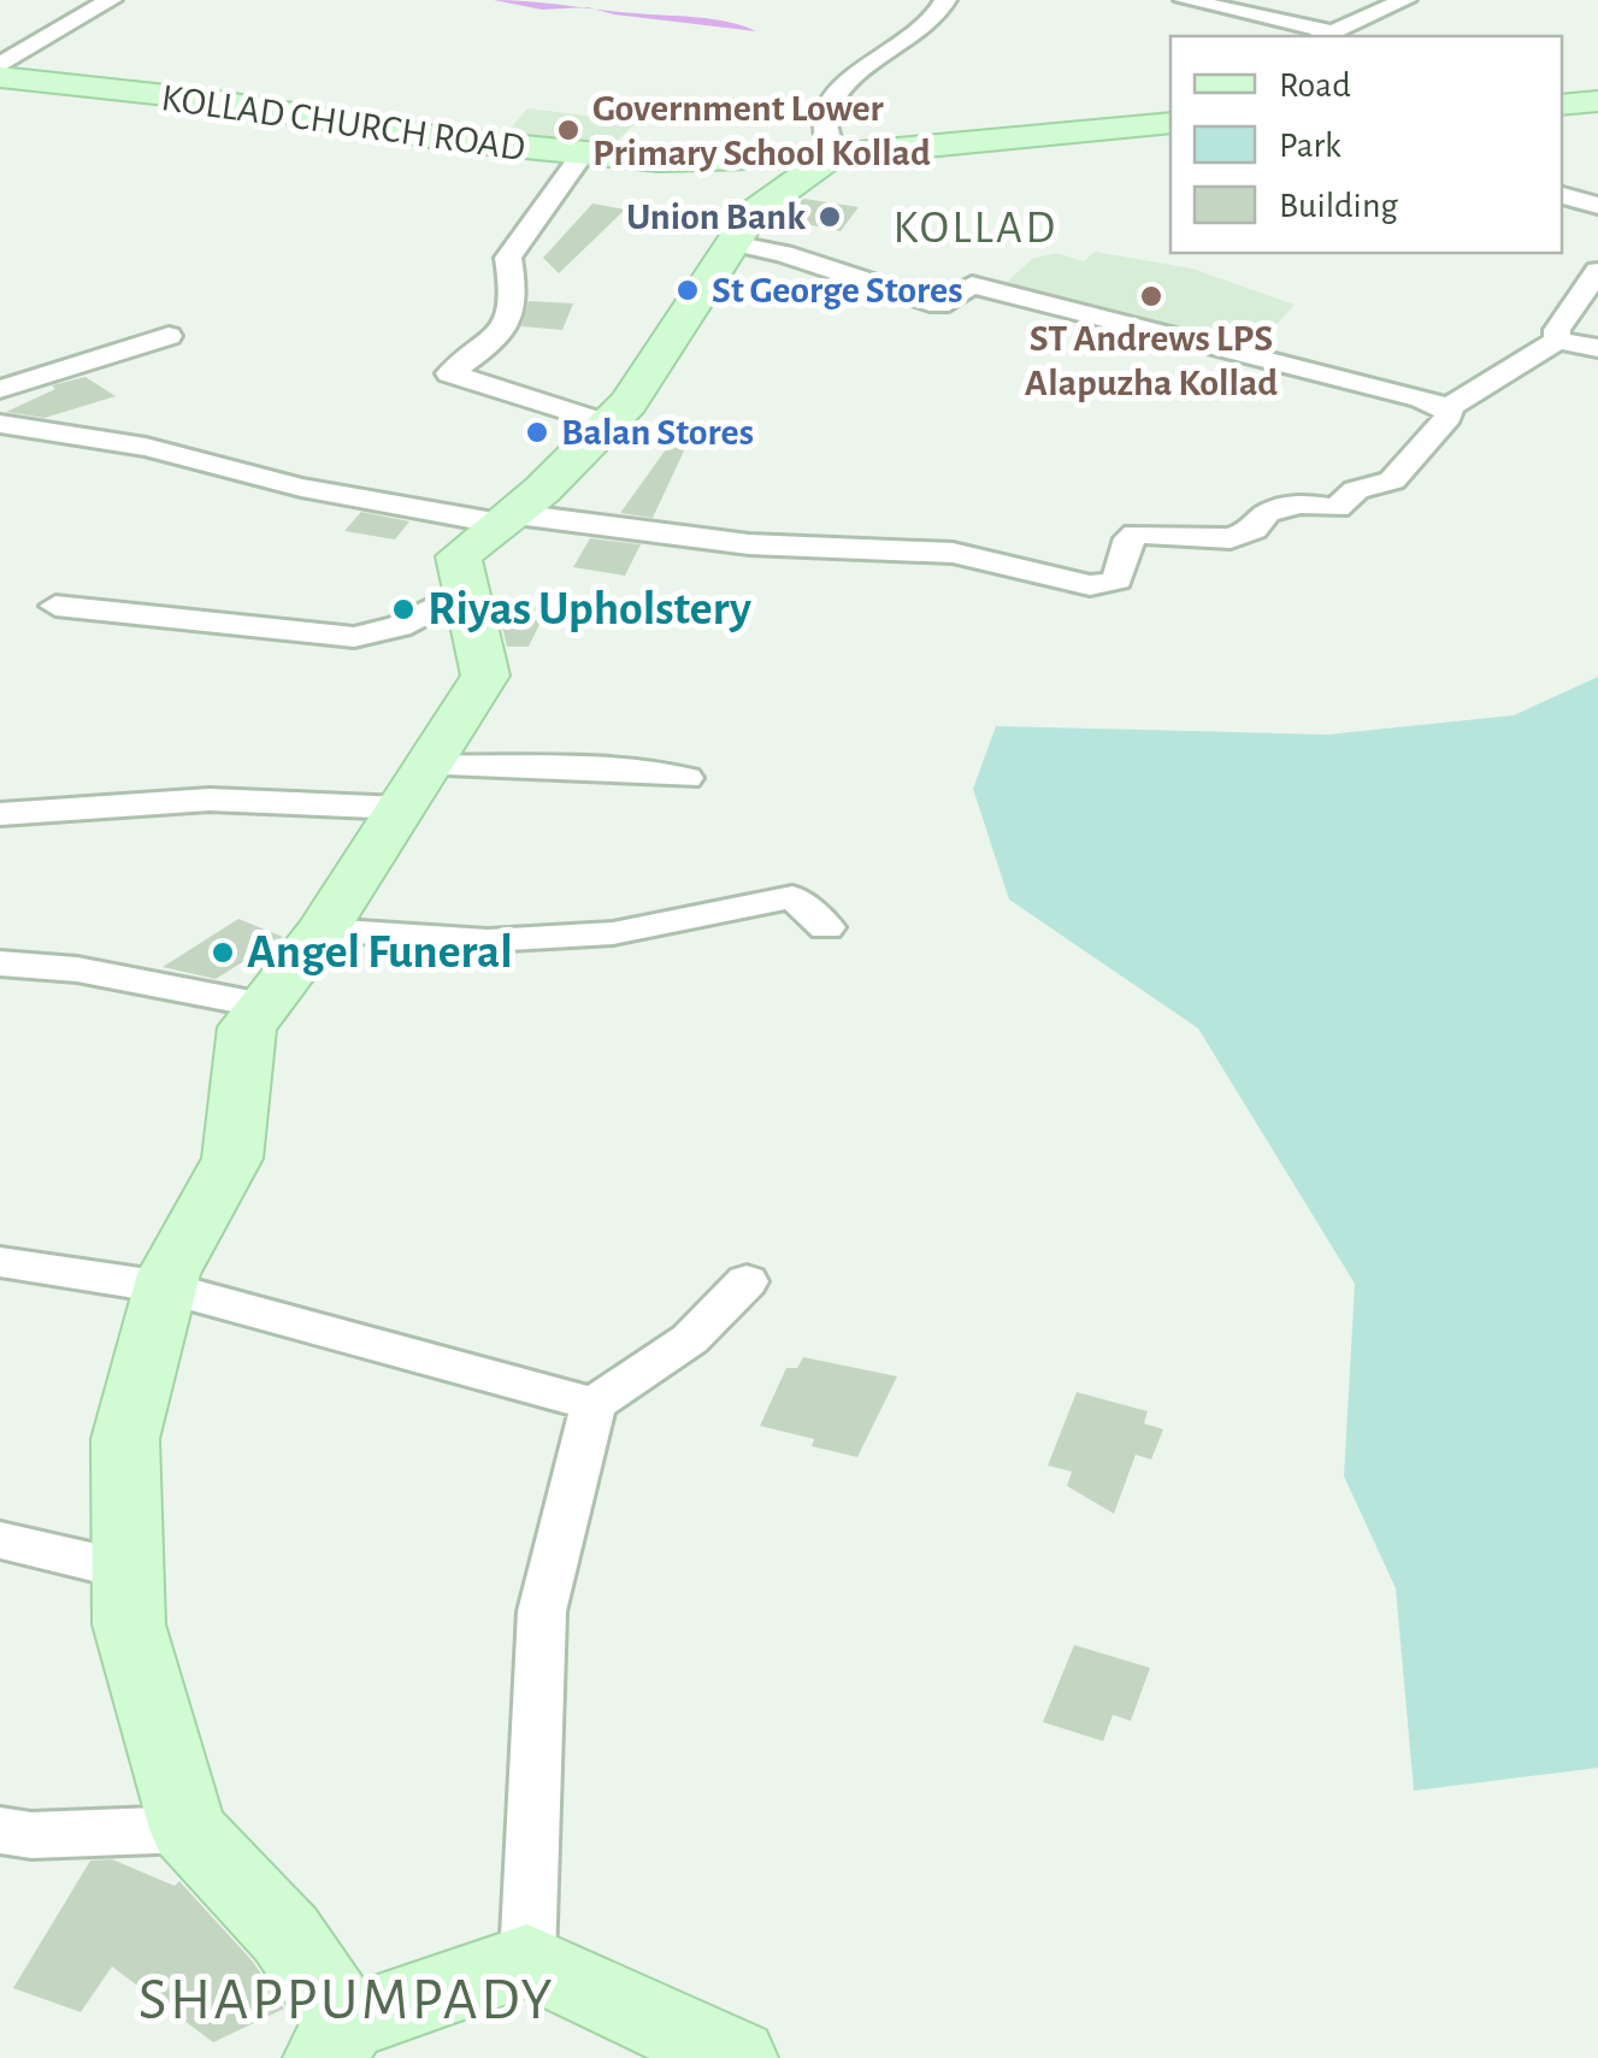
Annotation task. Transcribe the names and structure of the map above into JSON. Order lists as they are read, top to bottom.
{
  "streets": {
    "main road": ["KOLLAD CHURCH ROAD"]
  },
  "districts": ["KOLLAD", "SHAPPUMPADY"],
  "places": [
    "Government Lower Primary School Kollad",
    "Union Bank",
    "St George Stores",
    "ST Andrews LPS Alapuzha Kollad",
    "Balan Stores",
    "Riyas Upholstery",
    "Angel Funeral"
  ],
  "legend": ["Road", "Park", "Building"]
}
